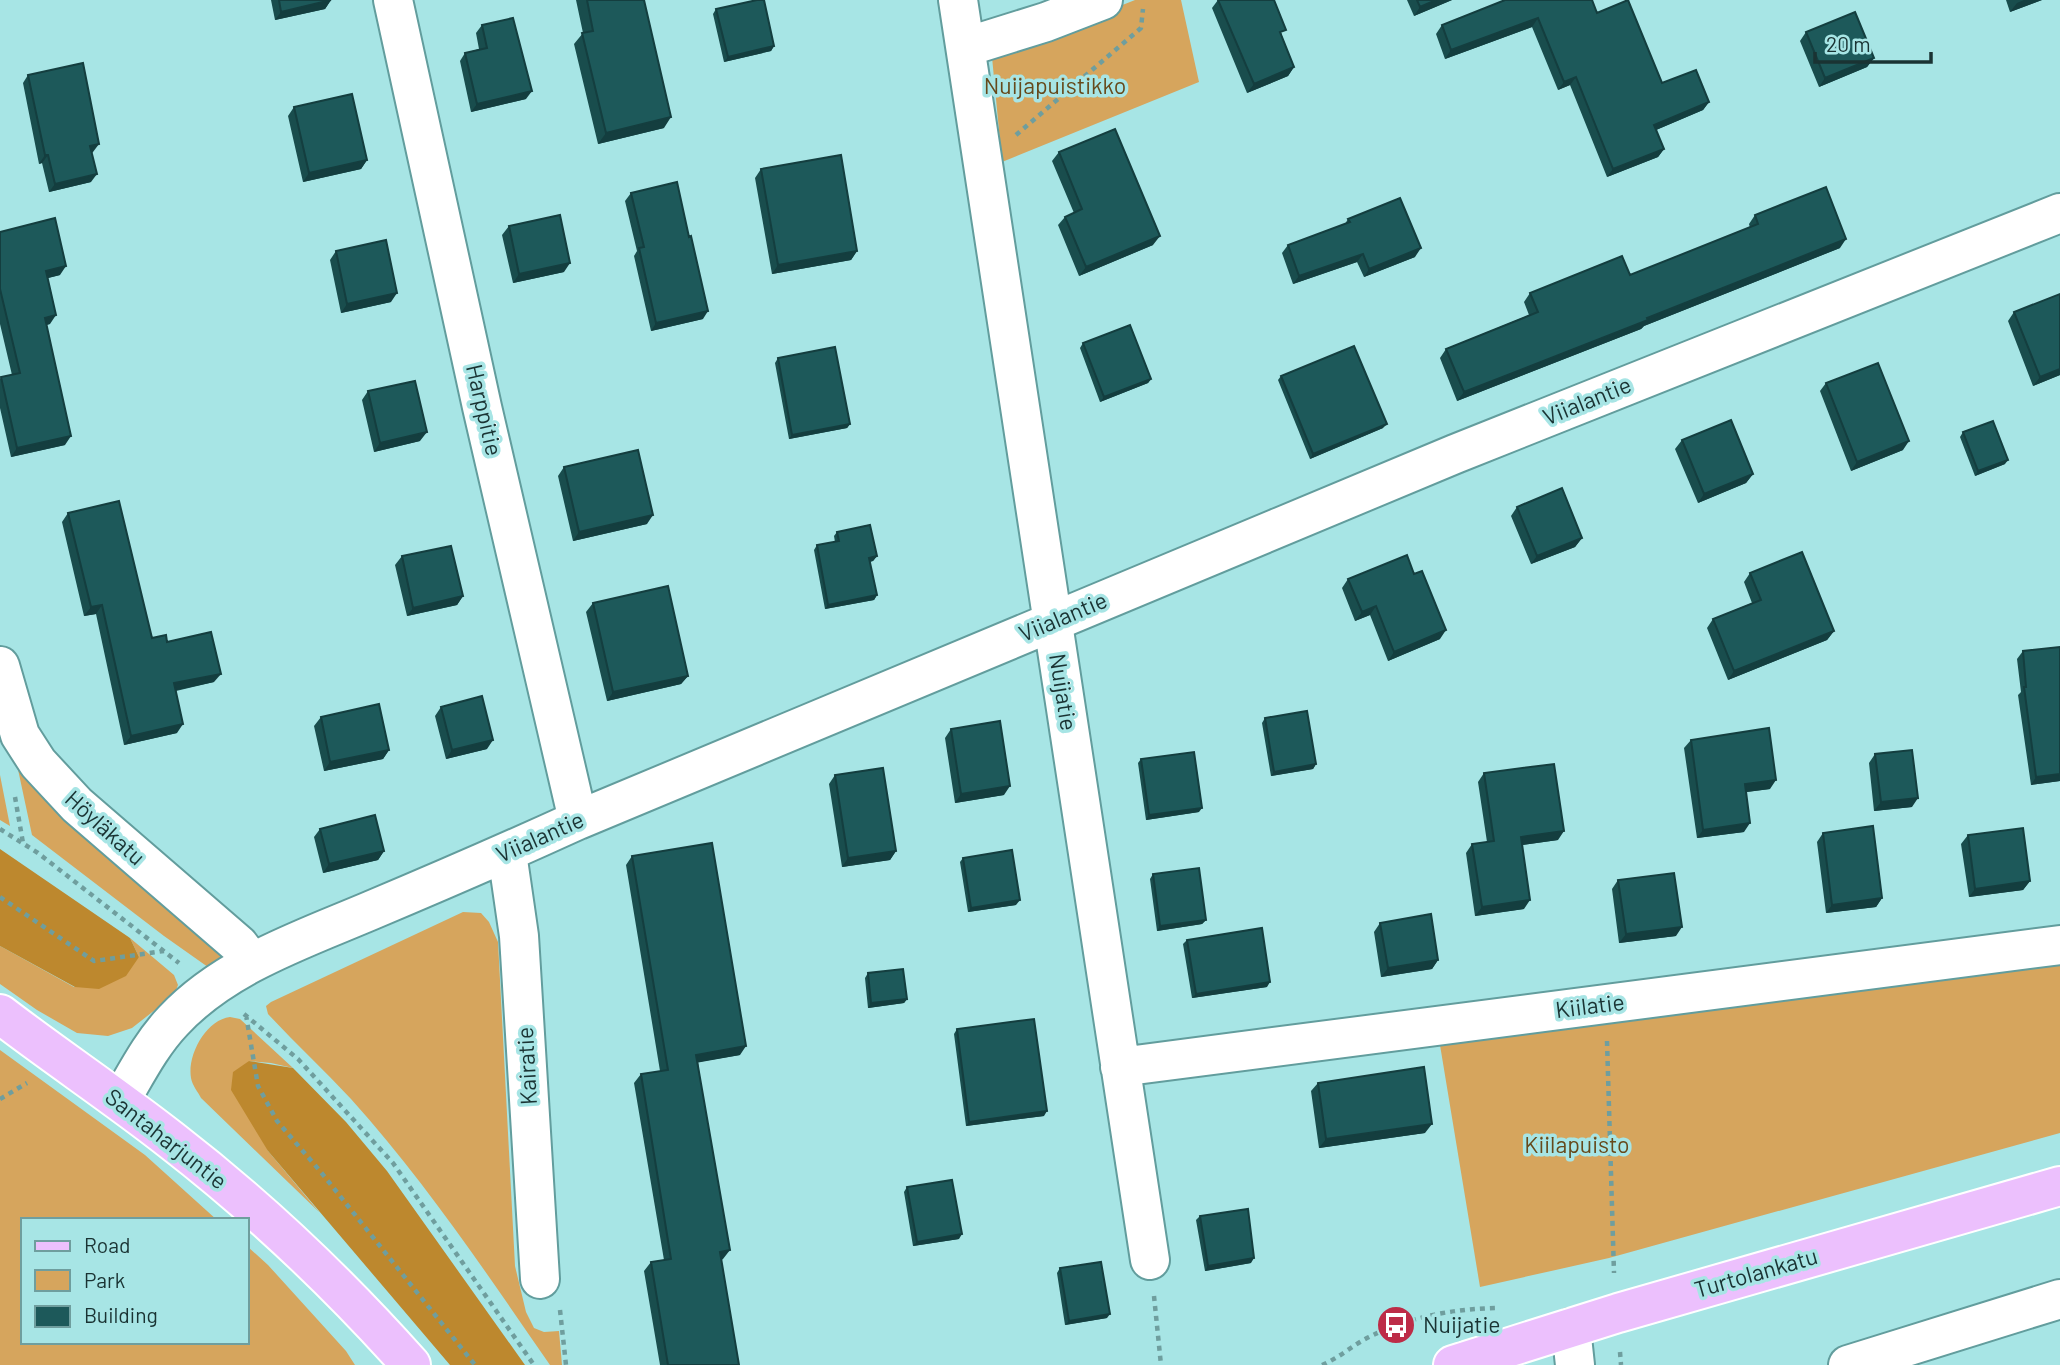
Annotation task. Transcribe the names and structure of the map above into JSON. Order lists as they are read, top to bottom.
{
  "streets": {
    "main road": ["Santaharjuntie", "Turtolankatu"],
    "street": [
      "Viialantie",
      "Harppitie",
      "Nuijatie",
      "Höyläkatu",
      "Kiilatie",
      "Kairatie"
    ]
  },
  "crossings": [
    ["Viialantie", "Harppitie"],
    ["Viialantie", "Nuijatie"],
    ["Viialantie", "Höyläkatu"],
    ["Viialantie", "Kairatie"],
    ["Viialantie", "Santaharjuntie"],
    ["Nuijatie", "Kiilatie"]
  ],
  "parks": ["Nuijapuistikko", "Kiilapuisto"],
  "places": {
    "bus stop": ["Nuijatie"]
  },
  "legend": ["Road", "Park", "Building"],
  "scale_bar": "20 m"
}
